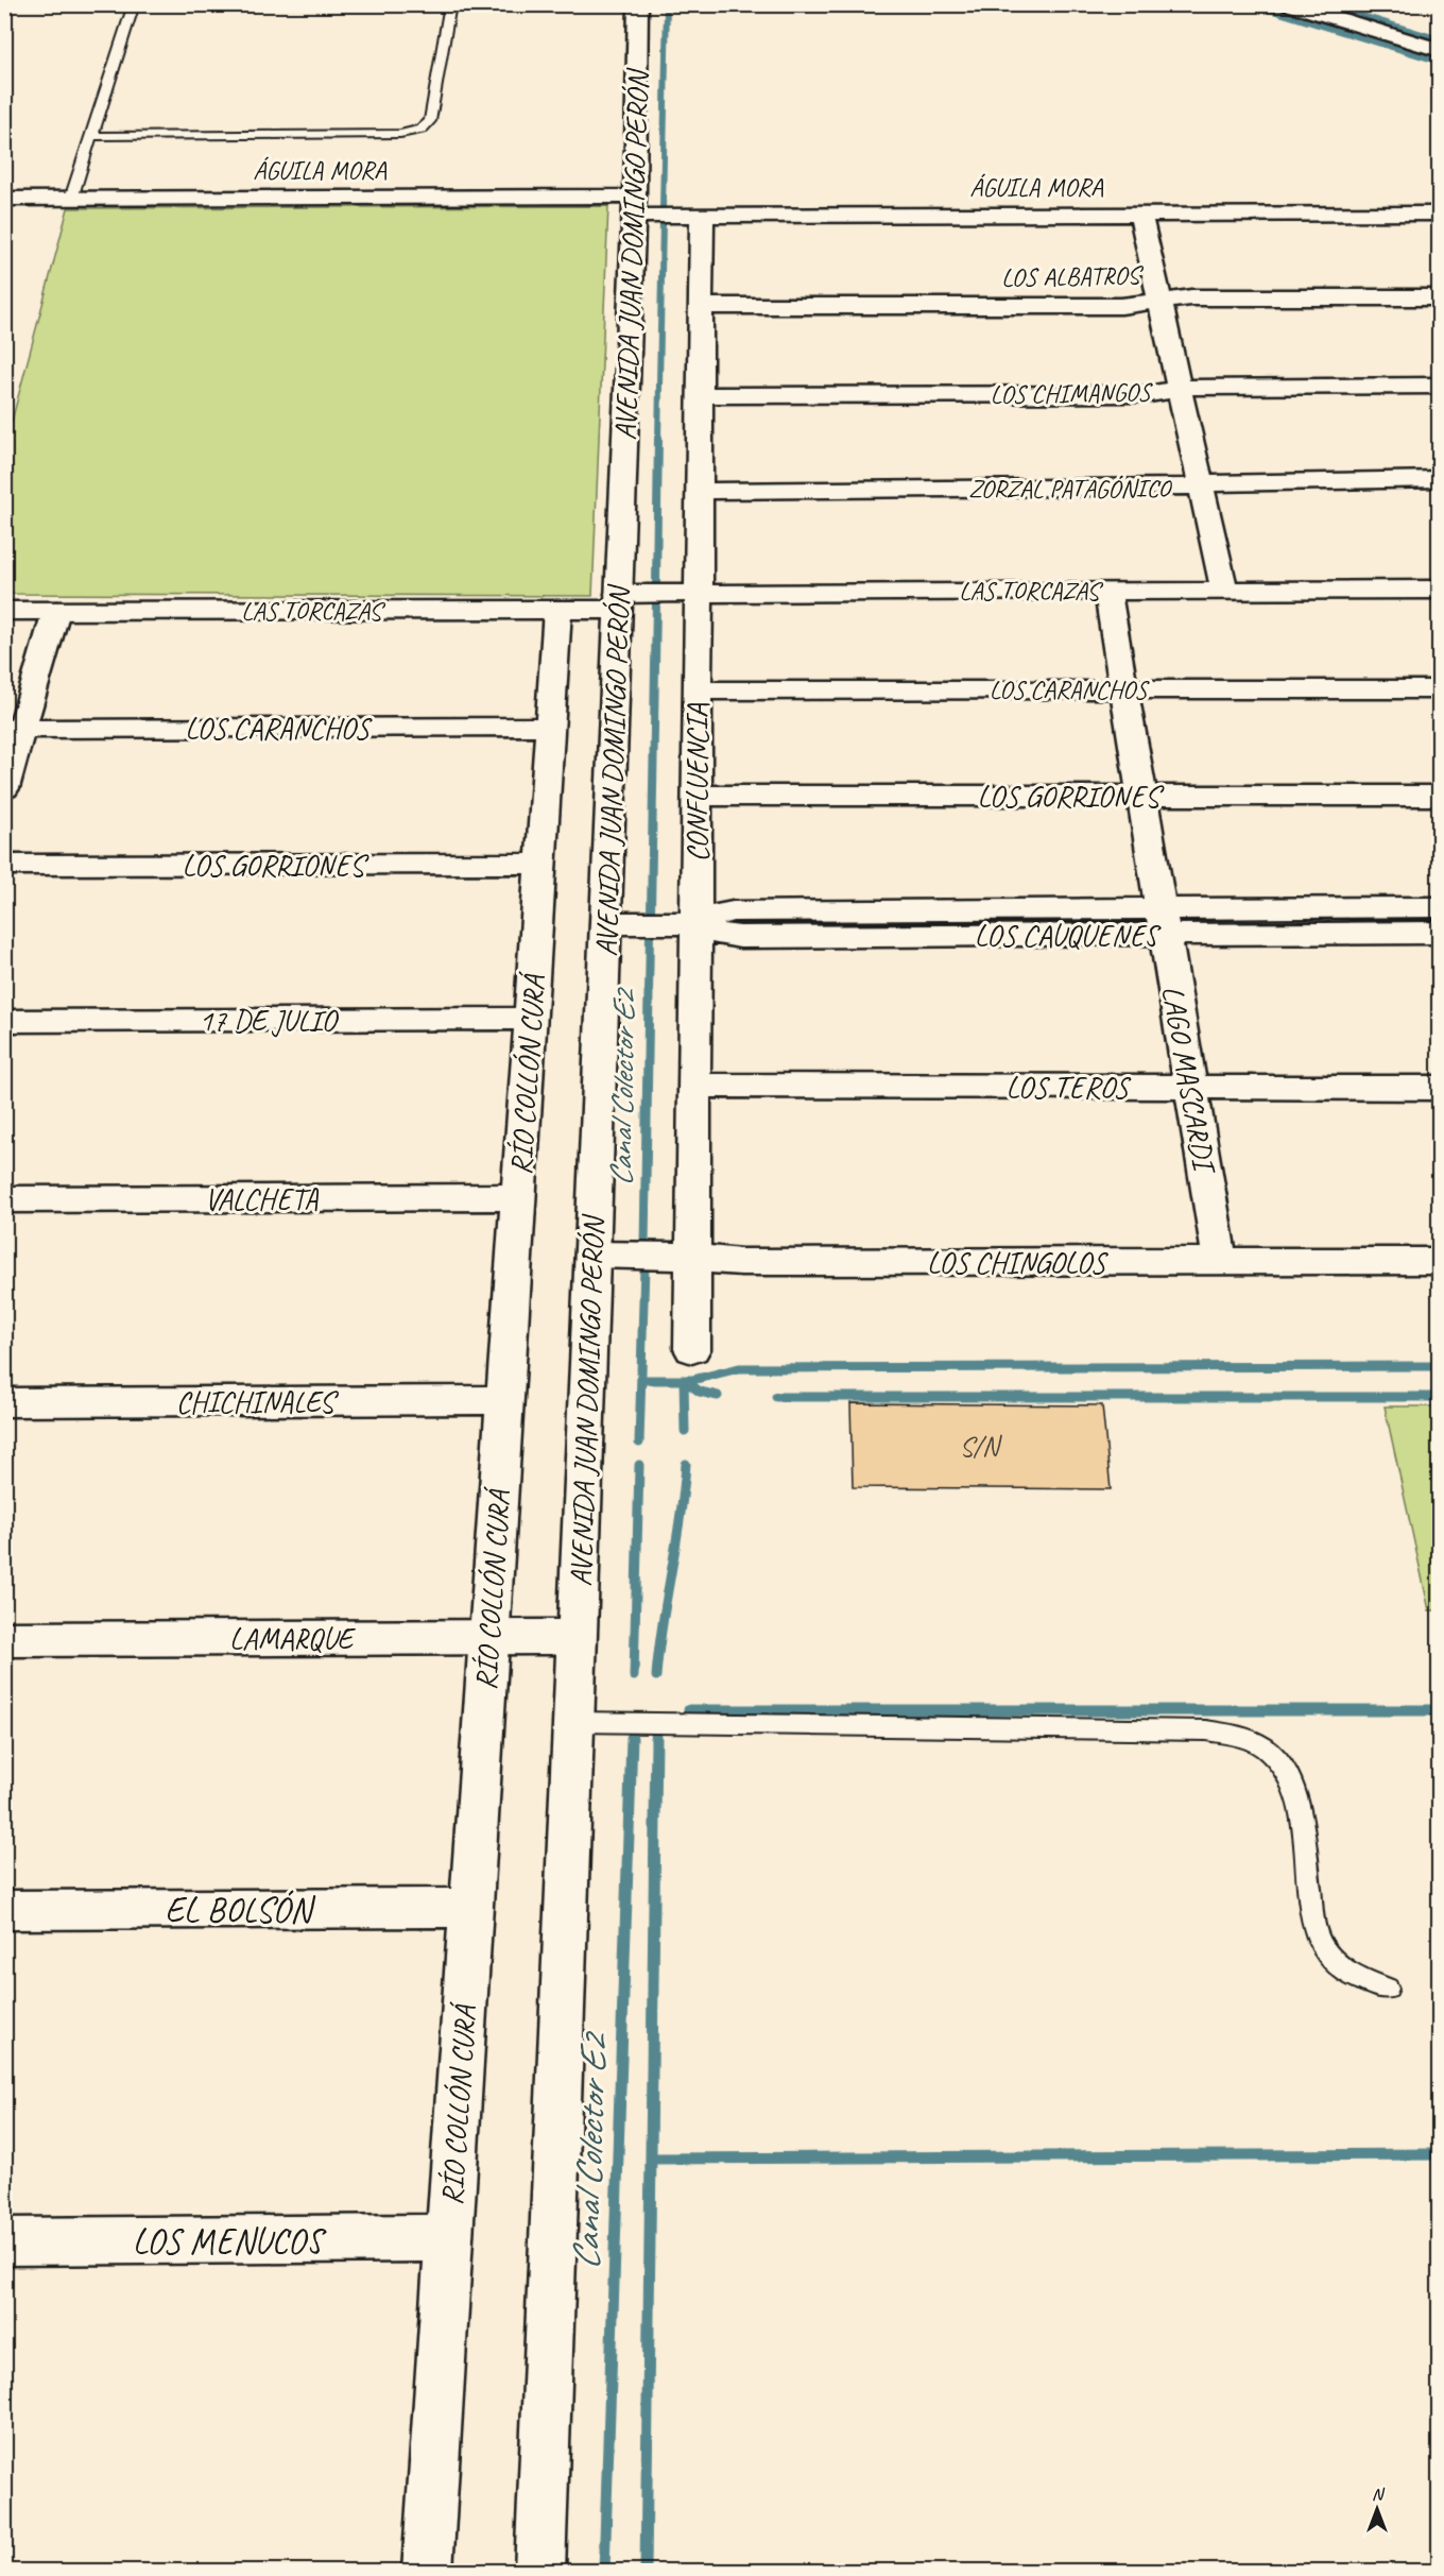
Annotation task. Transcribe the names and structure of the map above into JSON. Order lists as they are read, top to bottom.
{
  "streets": {
    "street": [
      "ÁGUILA MORA",
      "AVENIDA JUAN DOMINGO PERÓN",
      "LOS ALBATROS",
      "LOS CHIMANGOS",
      "ZORZAL PATAGÓNICO",
      "LAS TORCAZAS",
      "LOS CARANCHOS",
      "CONFLUENCIA",
      "LOS GORRIONES",
      "LOS CAUQUENES",
      "17 DE JULIO",
      "RÍO COLLÓN CURÁ",
      "LAGO MASCARDI",
      "LOS TEROS",
      "VALCHETA",
      "LOS CHINGOLOS",
      "CHICHINALES",
      "LAMARQUE",
      "EL BOLSÓN",
      "LOS MENUCOS"
    ]
  },
  "crossings": [
    ["ÁGUILA MORA", "AVENIDA JUAN DOMINGO PERÓN"],
    ["ÁGUILA MORA", "CONFLUENCIA"],
    ["AVENIDA JUAN DOMINGO PERÓN", "LAS TORCAZAS"],
    ["AVENIDA JUAN DOMINGO PERÓN", "LOS CAUQUENES"],
    ["AVENIDA JUAN DOMINGO PERÓN", "LOS CHINGOLOS"],
    ["AVENIDA JUAN DOMINGO PERÓN", "LAMARQUE"],
    ["LOS ALBATROS", "CONFLUENCIA"],
    ["LOS CHIMANGOS", "CONFLUENCIA"],
    ["ZORZAL PATAGÓNICO", "CONFLUENCIA"],
    ["LAS TORCAZAS", "CONFLUENCIA"],
    ["LAS TORCAZAS", "RÍO COLLÓN CURÁ"],
    ["LAS TORCAZAS", "LAGO MASCARDI"],
    ["LOS CARANCHOS", "CONFLUENCIA"],
    ["LOS CARANCHOS", "RÍO COLLÓN CURÁ"],
    ["LOS CARANCHOS", "LAGO MASCARDI"],
    ["CONFLUENCIA", "LOS GORRIONES"],
    ["CONFLUENCIA", "LOS CAUQUENES"],
    ["CONFLUENCIA", "LOS TEROS"],
    ["CONFLUENCIA", "LOS CHINGOLOS"],
    ["LOS GORRIONES", "RÍO COLLÓN CURÁ"],
    ["LOS GORRIONES", "LAGO MASCARDI"],
    ["LOS CAUQUENES", "LAGO MASCARDI"],
    ["17 DE JULIO", "RÍO COLLÓN CURÁ"],
    ["RÍO COLLÓN CURÁ", "VALCHETA"],
    ["RÍO COLLÓN CURÁ", "CHICHINALES"],
    ["RÍO COLLÓN CURÁ", "LAMARQUE"],
    ["RÍO COLLÓN CURÁ", "EL BOLSÓN"],
    ["RÍO COLLÓN CURÁ", "LOS MENUCOS"],
    ["LAGO MASCARDI", "LOS TEROS"],
    ["LAGO MASCARDI", "LOS CHINGOLOS"]
  ],
  "water": ["Canal Colector E2"],
  "house_numbers": ["S/N"],
  "north": "top"
}
